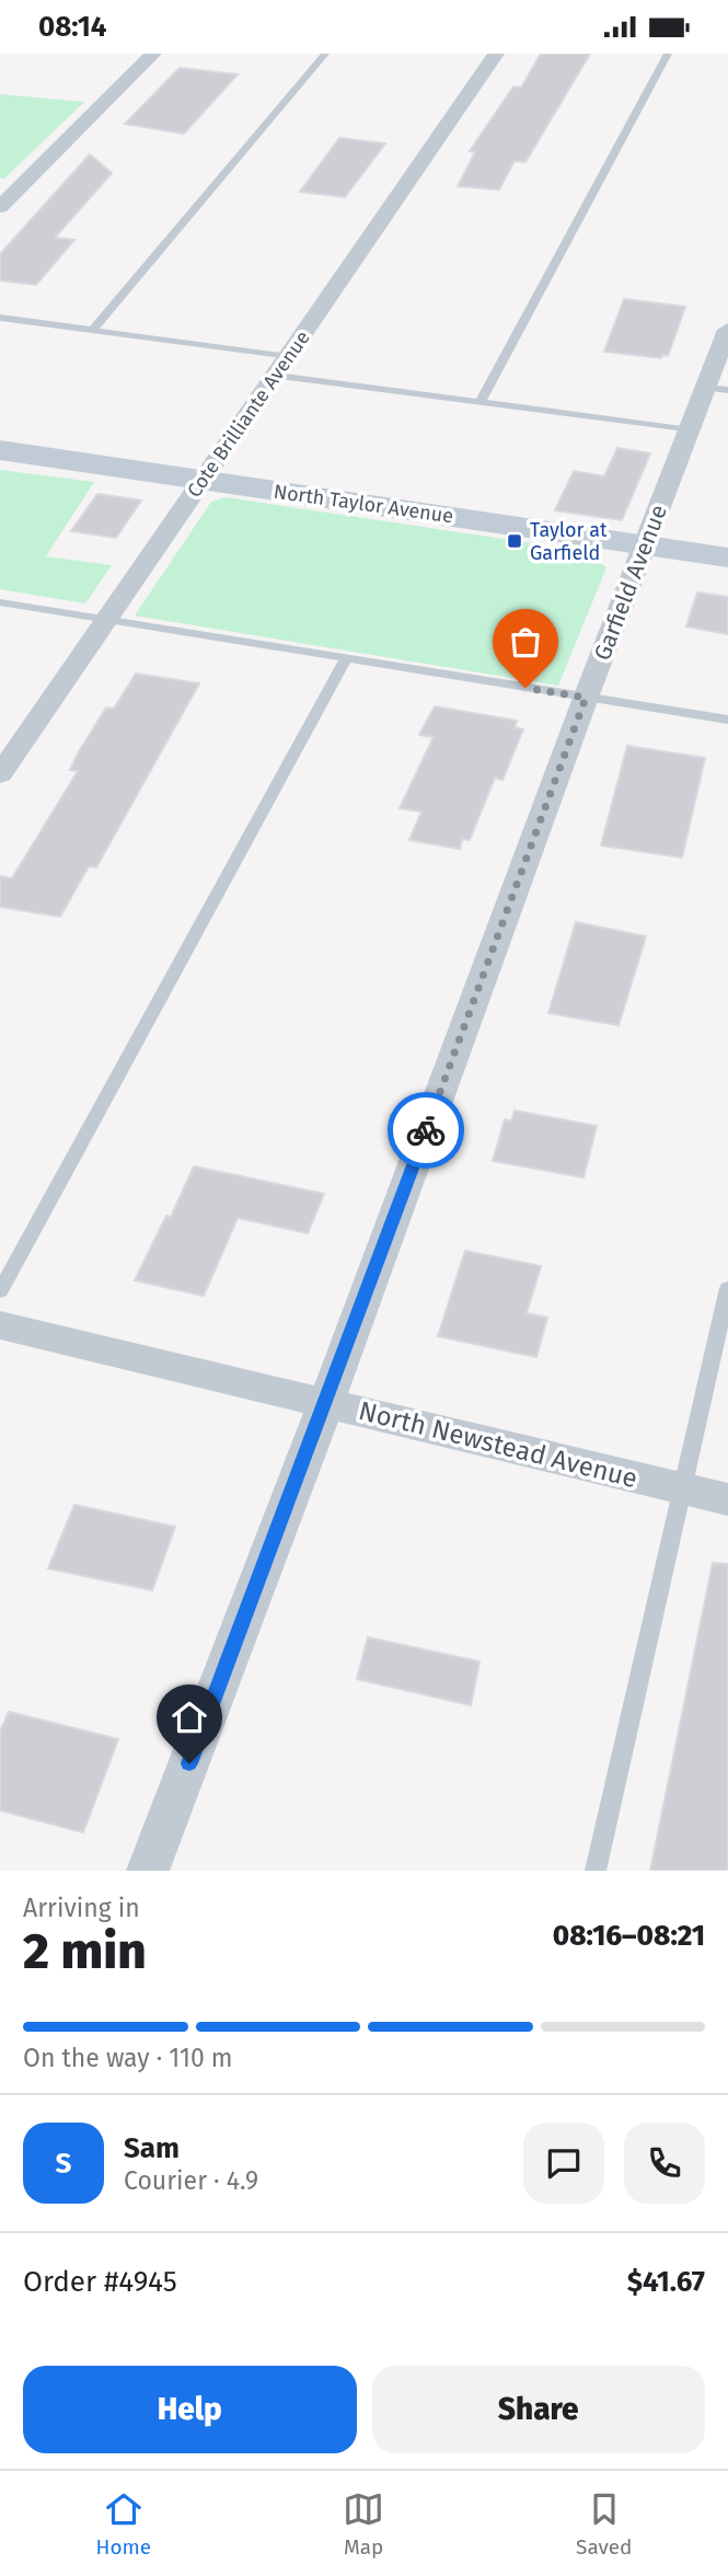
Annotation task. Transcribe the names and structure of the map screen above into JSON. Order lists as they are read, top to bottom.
{
  "streets": {
    "street": [
      "Cote Brilliante Avenue",
      "North Taylor Avenue",
      "Garfield Avenue",
      "North Newstead Avenue"
    ]
  },
  "crossings": [
    ["Cote Brilliante Avenue", "North Taylor Avenue"],
    ["North Taylor Avenue", "Garfield Avenue"],
    ["Garfield Avenue", "North Newstead Avenue"]
  ],
  "places": {
    "transit": ["Taylor at Garfield"]
  },
  "page": {
    "status": "08:14",
    "heading": ["2 min", "Arriving in", "08:16–08:21"],
    "panel": [
      "Sam",
      "Courier · 4.9",
      "Order #4945",
      "$41.67"
    ],
    "bar": "On the way · 110 m",
    "round": "S",
    "buttons": ["Help", "Share"],
    "tabs": ["Home", "Map", "Saved"]
  }
}
